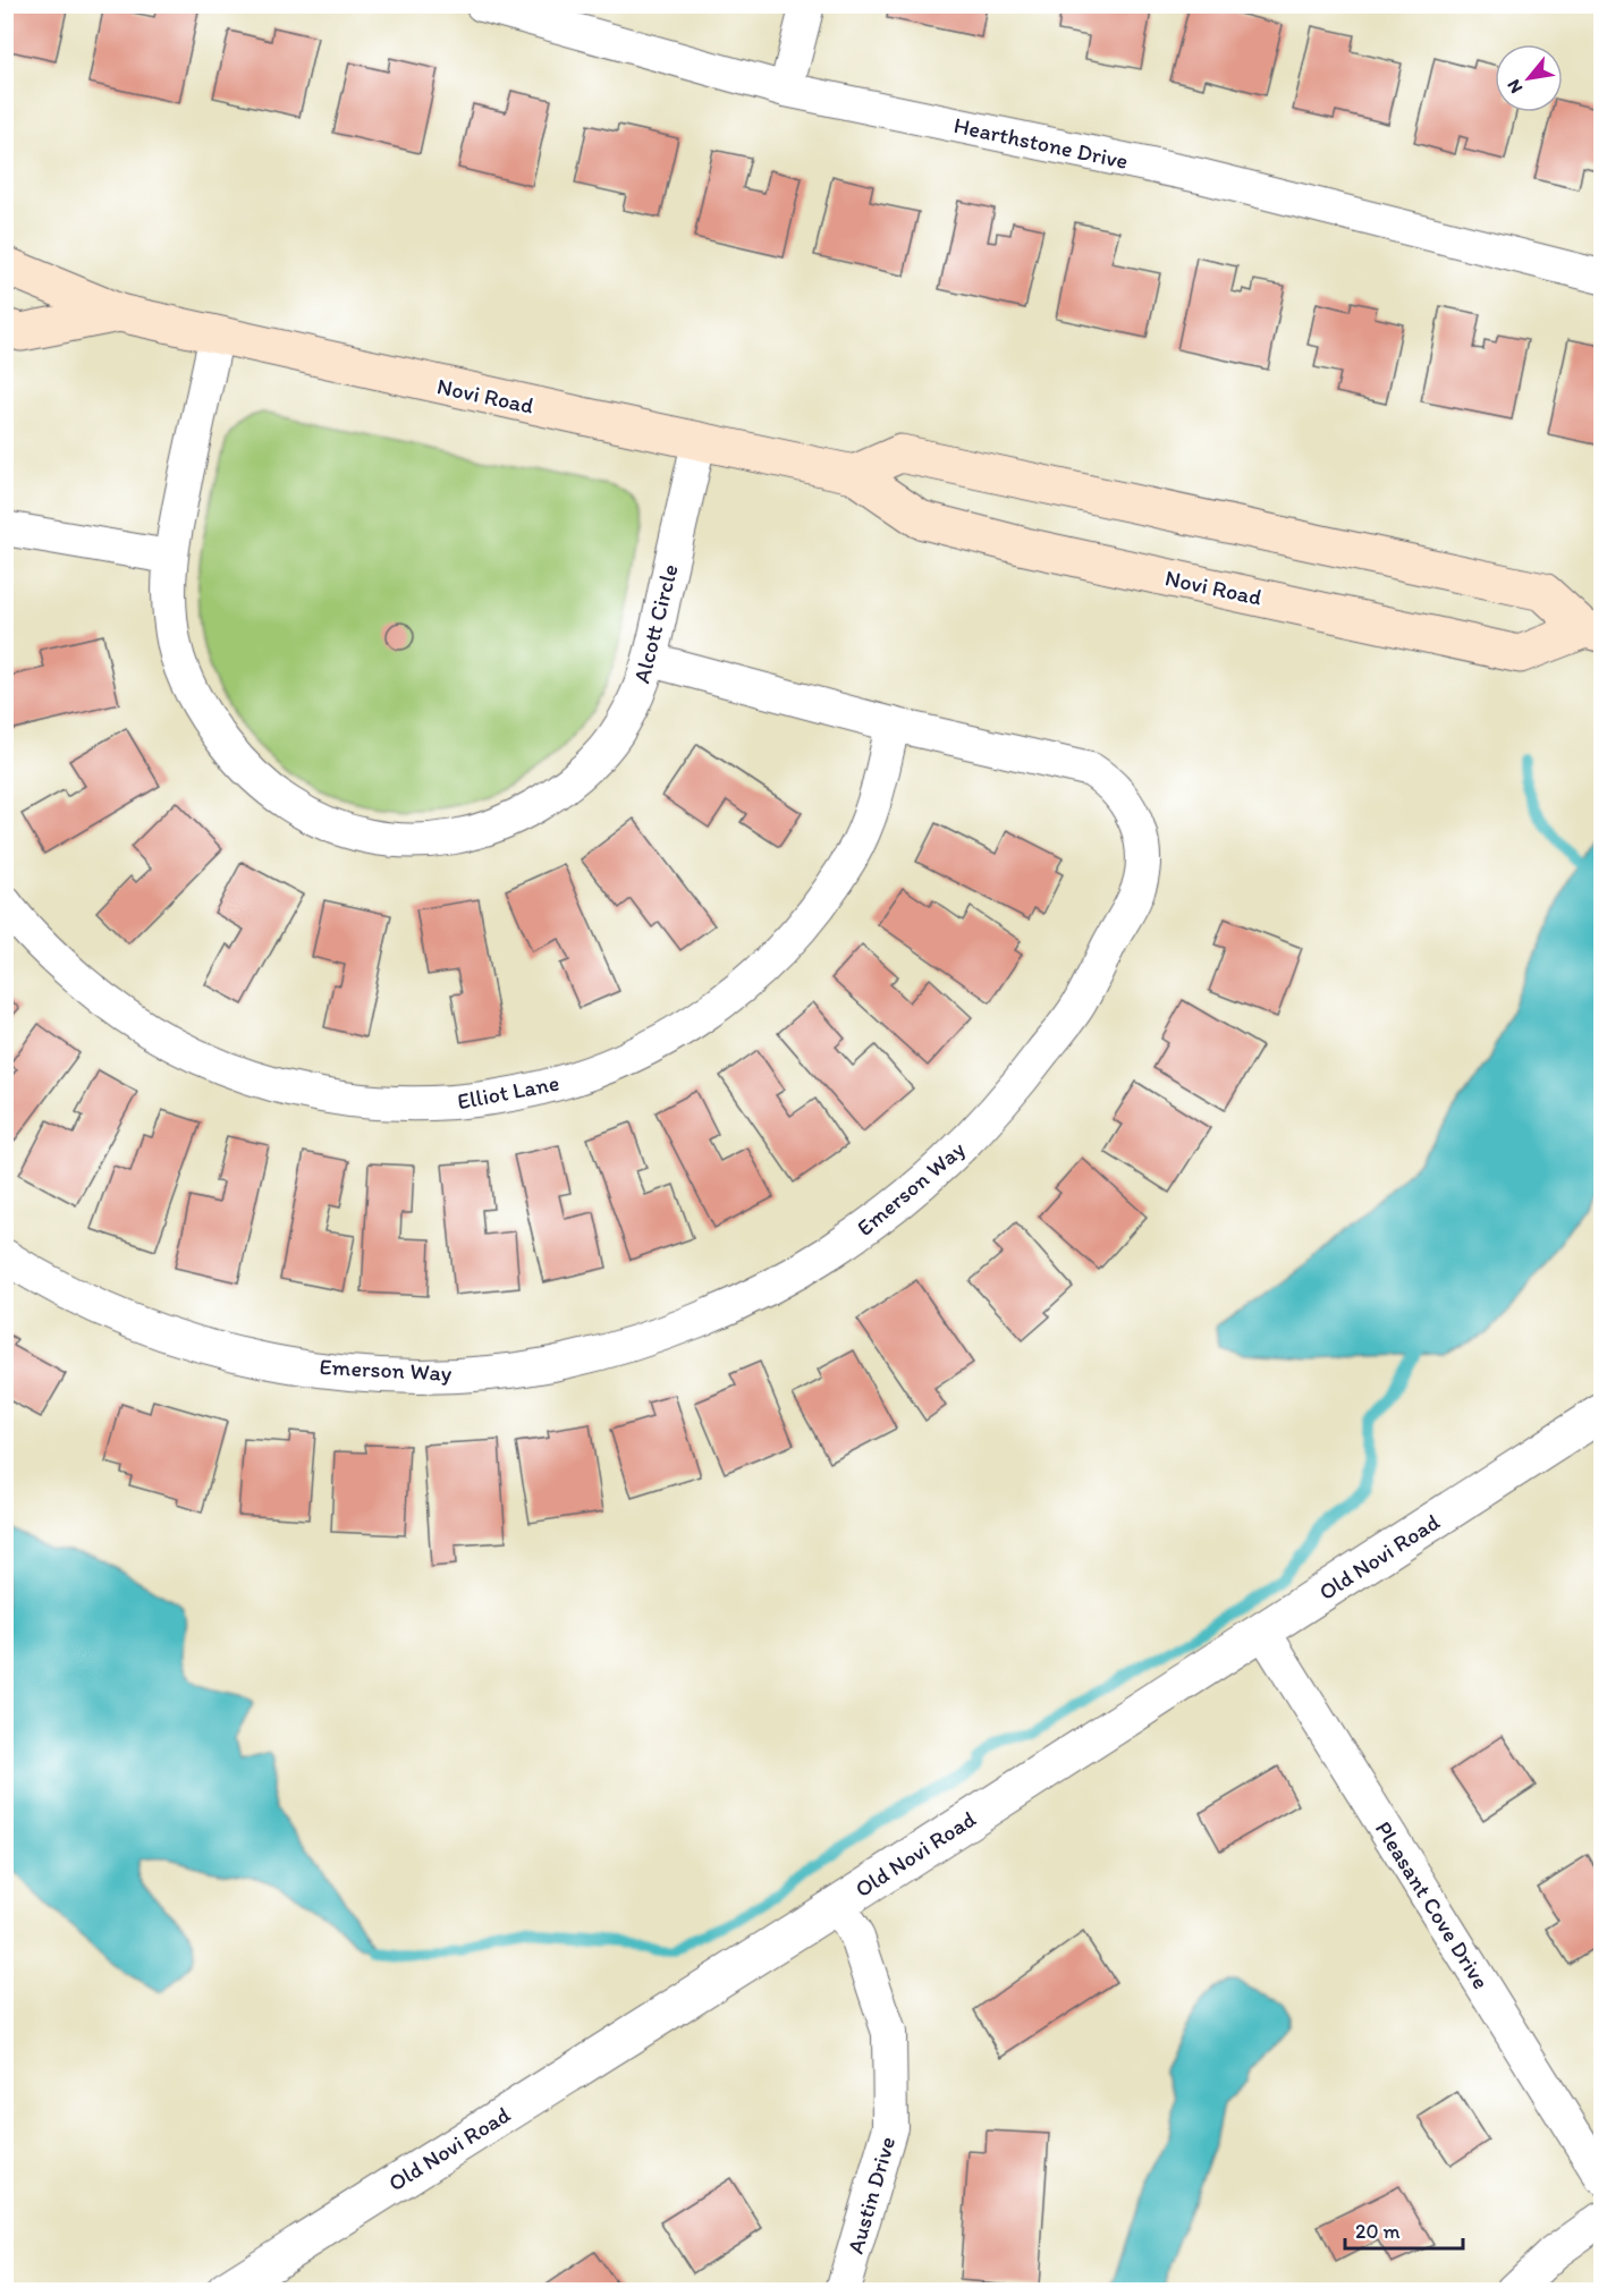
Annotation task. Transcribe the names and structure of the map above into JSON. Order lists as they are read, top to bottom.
{
  "streets": {
    "main road": ["Novi Road"],
    "street": [
      "Hearthstone Drive",
      "Alcott Circle",
      "Elliot Lane",
      "Emerson Way",
      "Old Novi Road",
      "Pleasant Cove Drive",
      "Austin Drive"
    ]
  },
  "crossings": [
    ["Novi Road", "Alcott Circle"],
    ["Alcott Circle", "Emerson Way"],
    ["Elliot Lane", "Emerson Way"],
    ["Old Novi Road", "Pleasant Cove Drive"],
    ["Old Novi Road", "Austin Drive"]
  ],
  "scale_bar": "20 m",
  "north": "bottom left"
}
